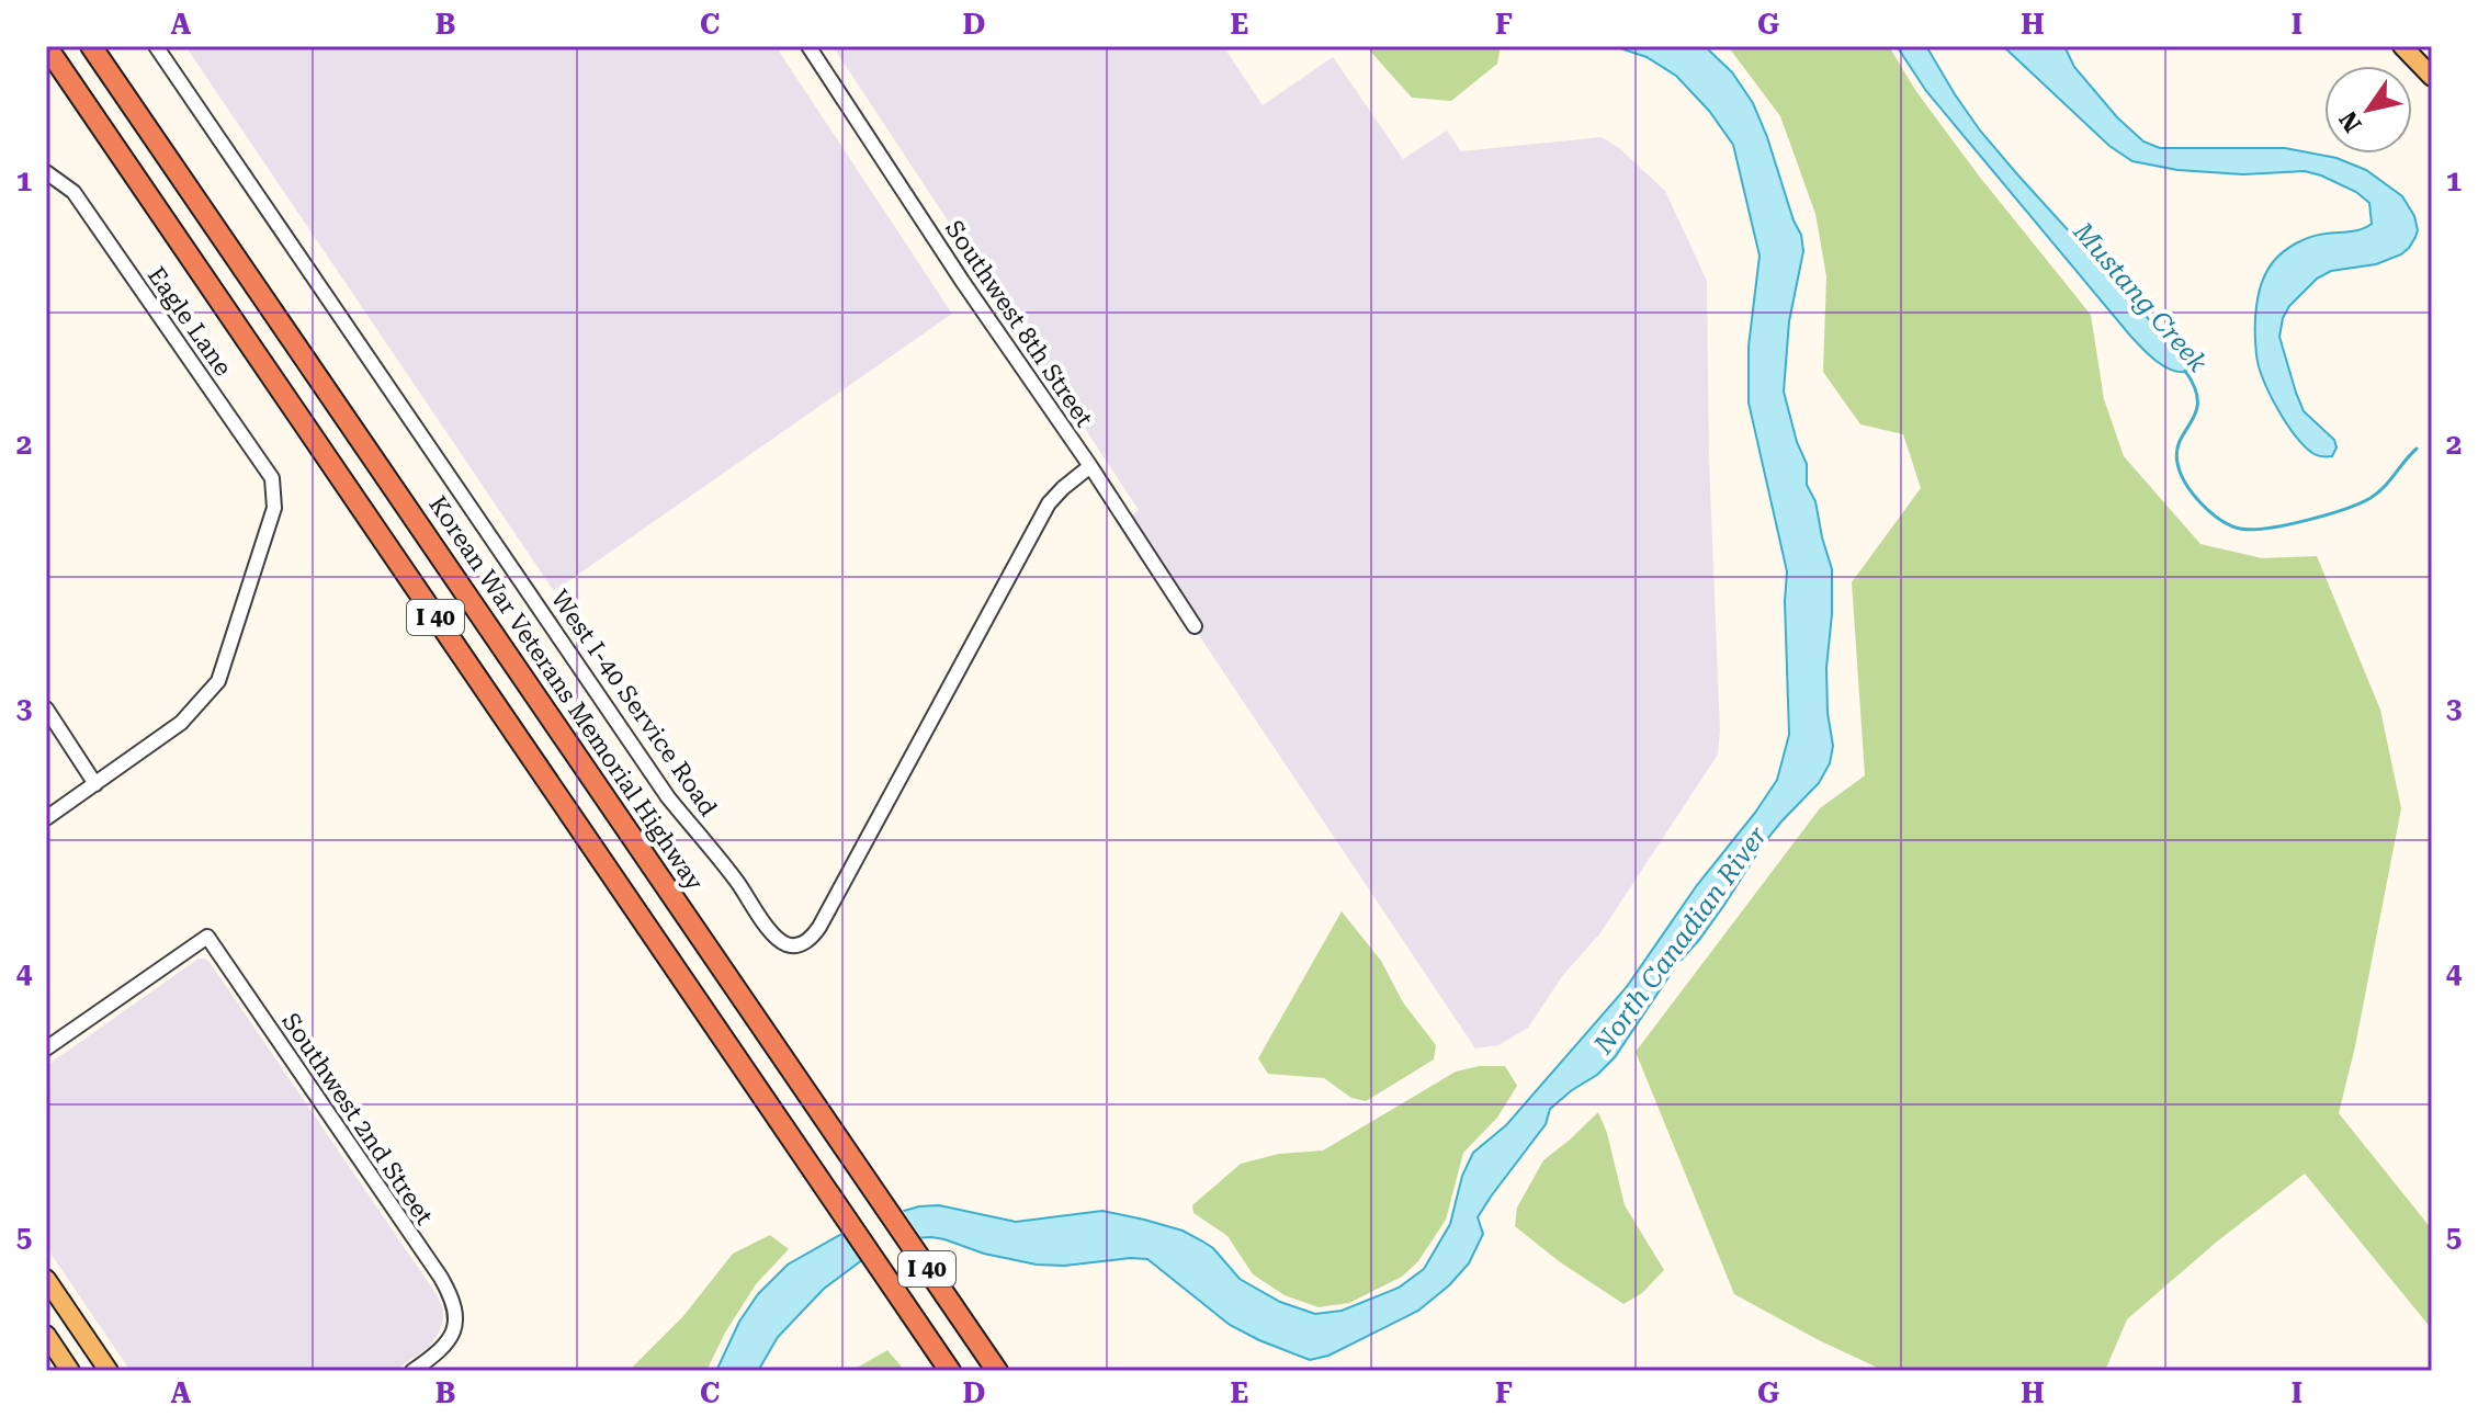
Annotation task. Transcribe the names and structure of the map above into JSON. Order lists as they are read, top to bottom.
{
  "streets": {
    "highway": ["I 40", "Korean War Veterans Memorial Highway"],
    "street": [
      "Eagle Lane",
      "Southwest 8th Street",
      "West I-40 Service Road",
      "Southwest 2nd Street"
    ]
  },
  "crossings": [
    ["Southwest 8th Street", "West I-40 Service Road"]
  ],
  "water": ["Mustang Creek", "North Canadian River"],
  "north": "bottom left",
  "grid": {
    "columns": [
      "A",
      "B",
      "C",
      "D",
      "E",
      "F",
      "G",
      "H",
      "I"
    ],
    "rows": [
      "1",
      "2",
      "3",
      "4",
      "5"
    ]
  }
}
